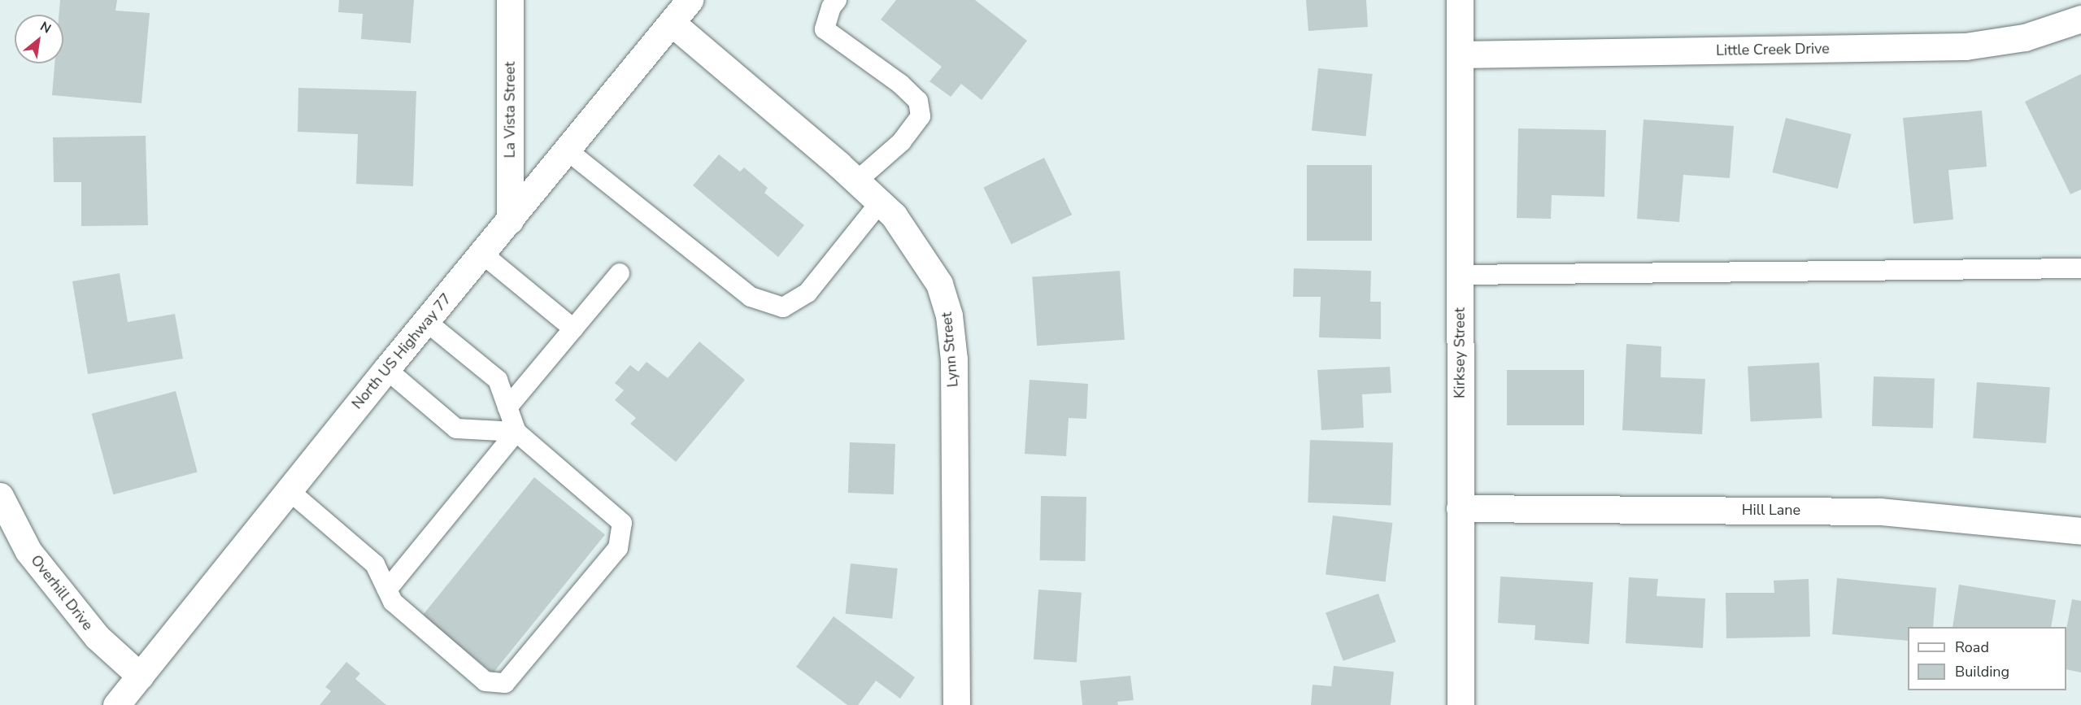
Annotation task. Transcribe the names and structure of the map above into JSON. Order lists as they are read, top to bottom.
{
  "streets": {
    "street": [
      "Little Creek Drive",
      "La Vista Street",
      "Lynn Street",
      "North US Highway 77",
      "Kirksey Street",
      "Hill Lane",
      "Overhill Drive"
    ]
  },
  "crossings": [
    ["Little Creek Drive", "Kirksey Street"],
    ["La Vista Street", "North US Highway 77"],
    ["Lynn Street", "North US Highway 77"],
    ["North US Highway 77", "Overhill Drive"],
    ["Kirksey Street", "Hill Lane"]
  ],
  "legend": ["Road", "Building"],
  "north": "top right"
}
